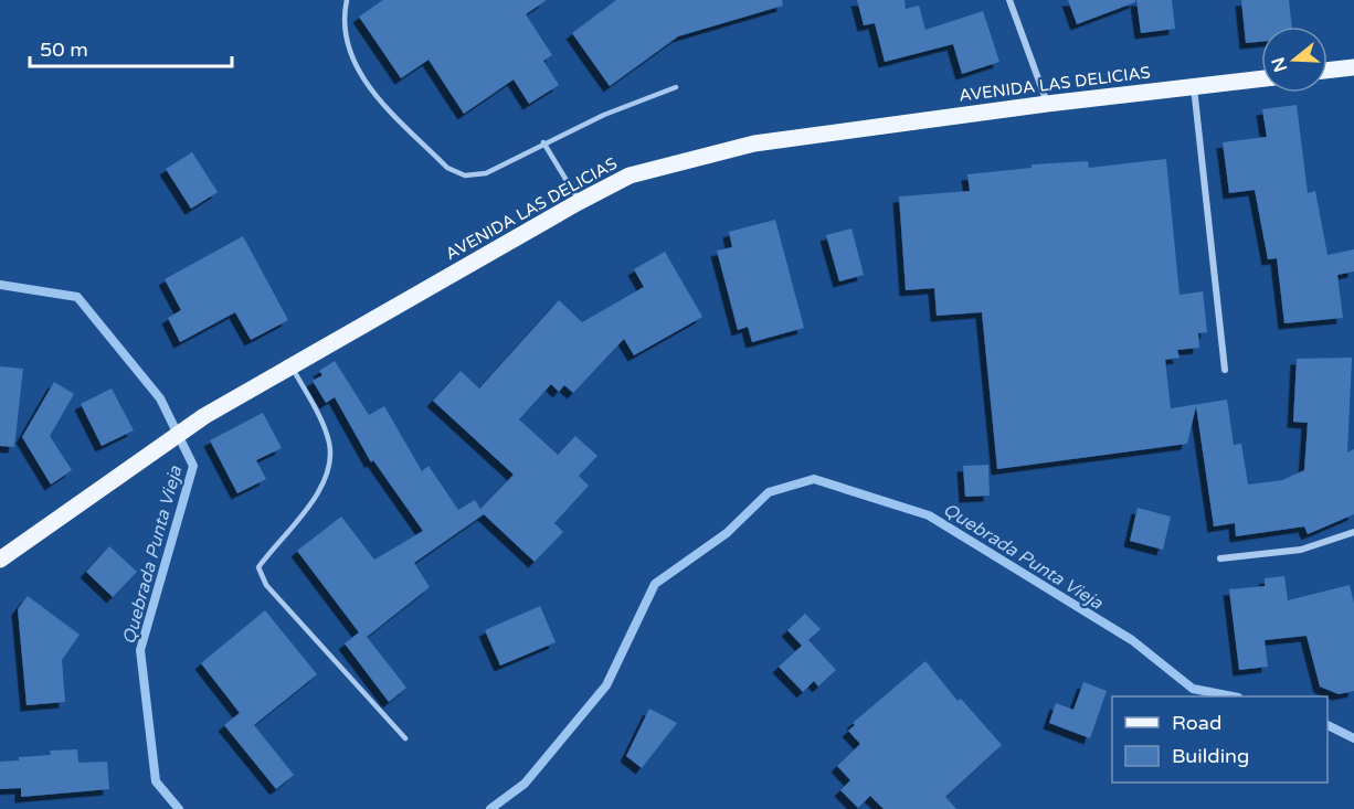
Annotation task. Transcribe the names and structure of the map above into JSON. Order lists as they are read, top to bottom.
{
  "streets": {
    "main road": ["AVENIDA LAS DELICIAS"]
  },
  "water": ["Quebrada Punta Vieja"],
  "legend": ["Road", "Building"],
  "scale_bar": "50 m",
  "north": "left"
}
